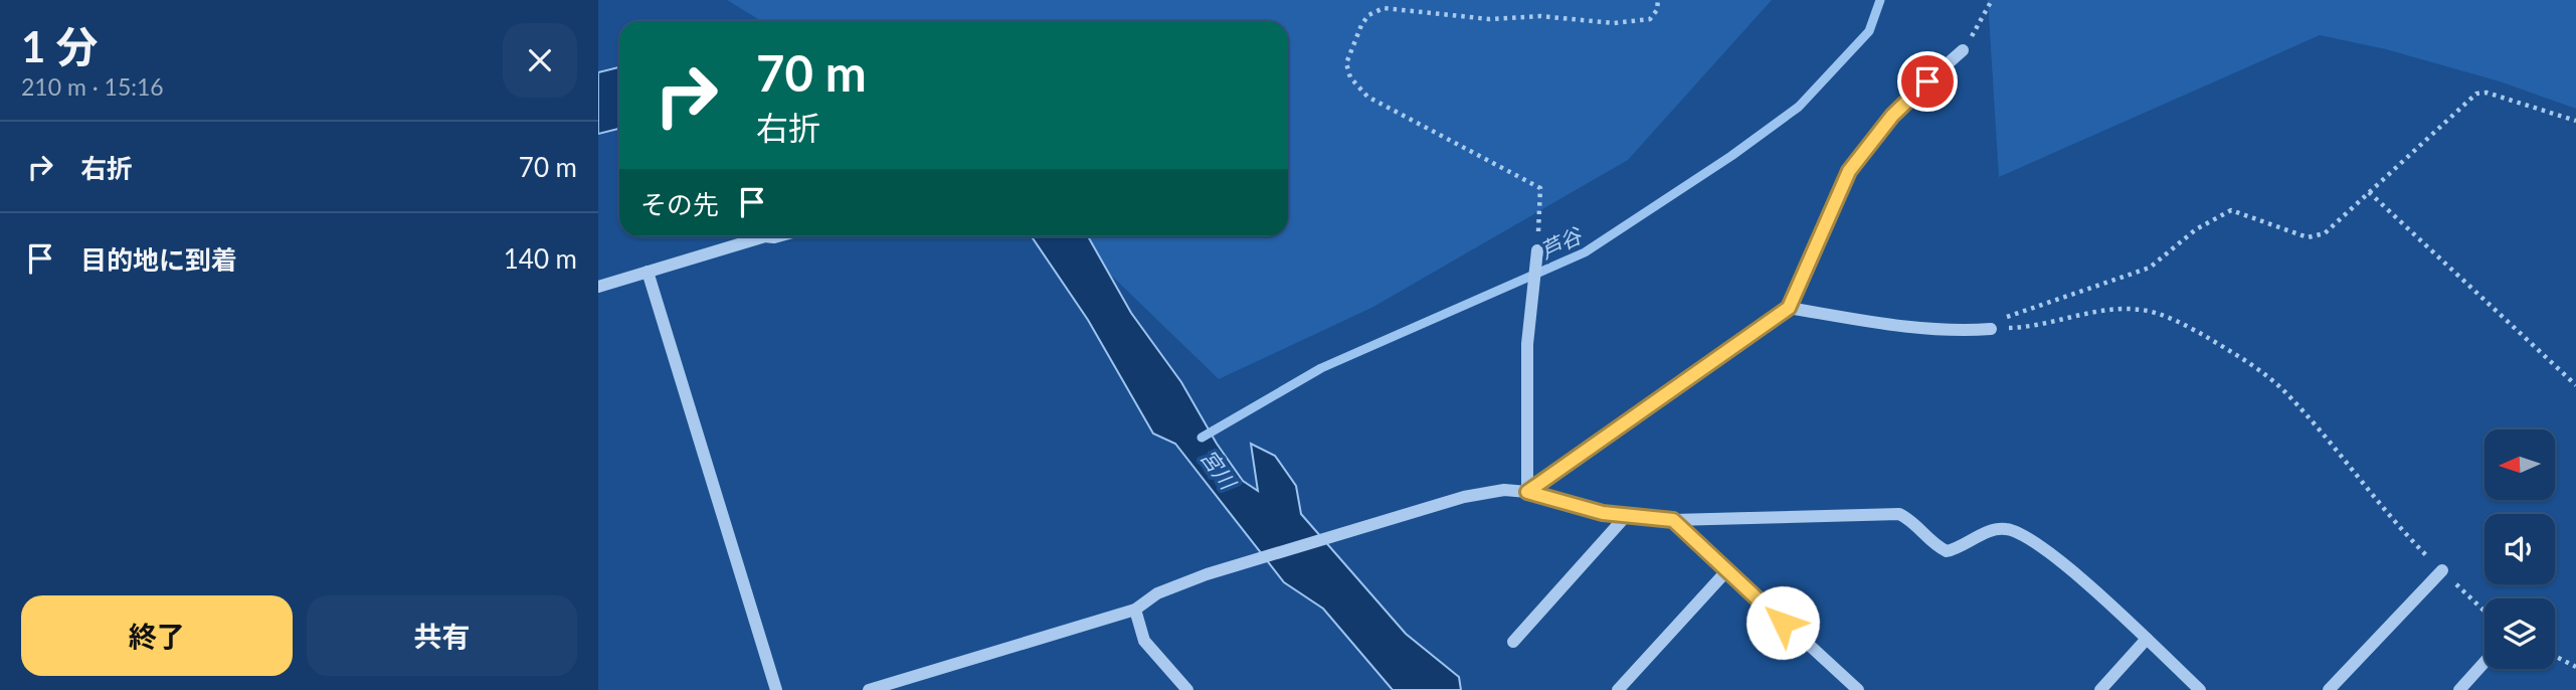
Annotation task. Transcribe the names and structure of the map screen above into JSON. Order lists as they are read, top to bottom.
{
  "water": ["芦谷", "宮川"],
  "north": "left",
  "page": {
    "heading": ["1 分", "210 m · 15:16"],
    "turn": ["70 m", "右折"],
    "list": [
      {
        "name": "右折",
        "value": "70 m"
      },
      {
        "name": "目的地に到着",
        "value": "140 m"
      }
    ],
    "then": "その先",
    "buttons": ["終了", "共有"]
  }
}
